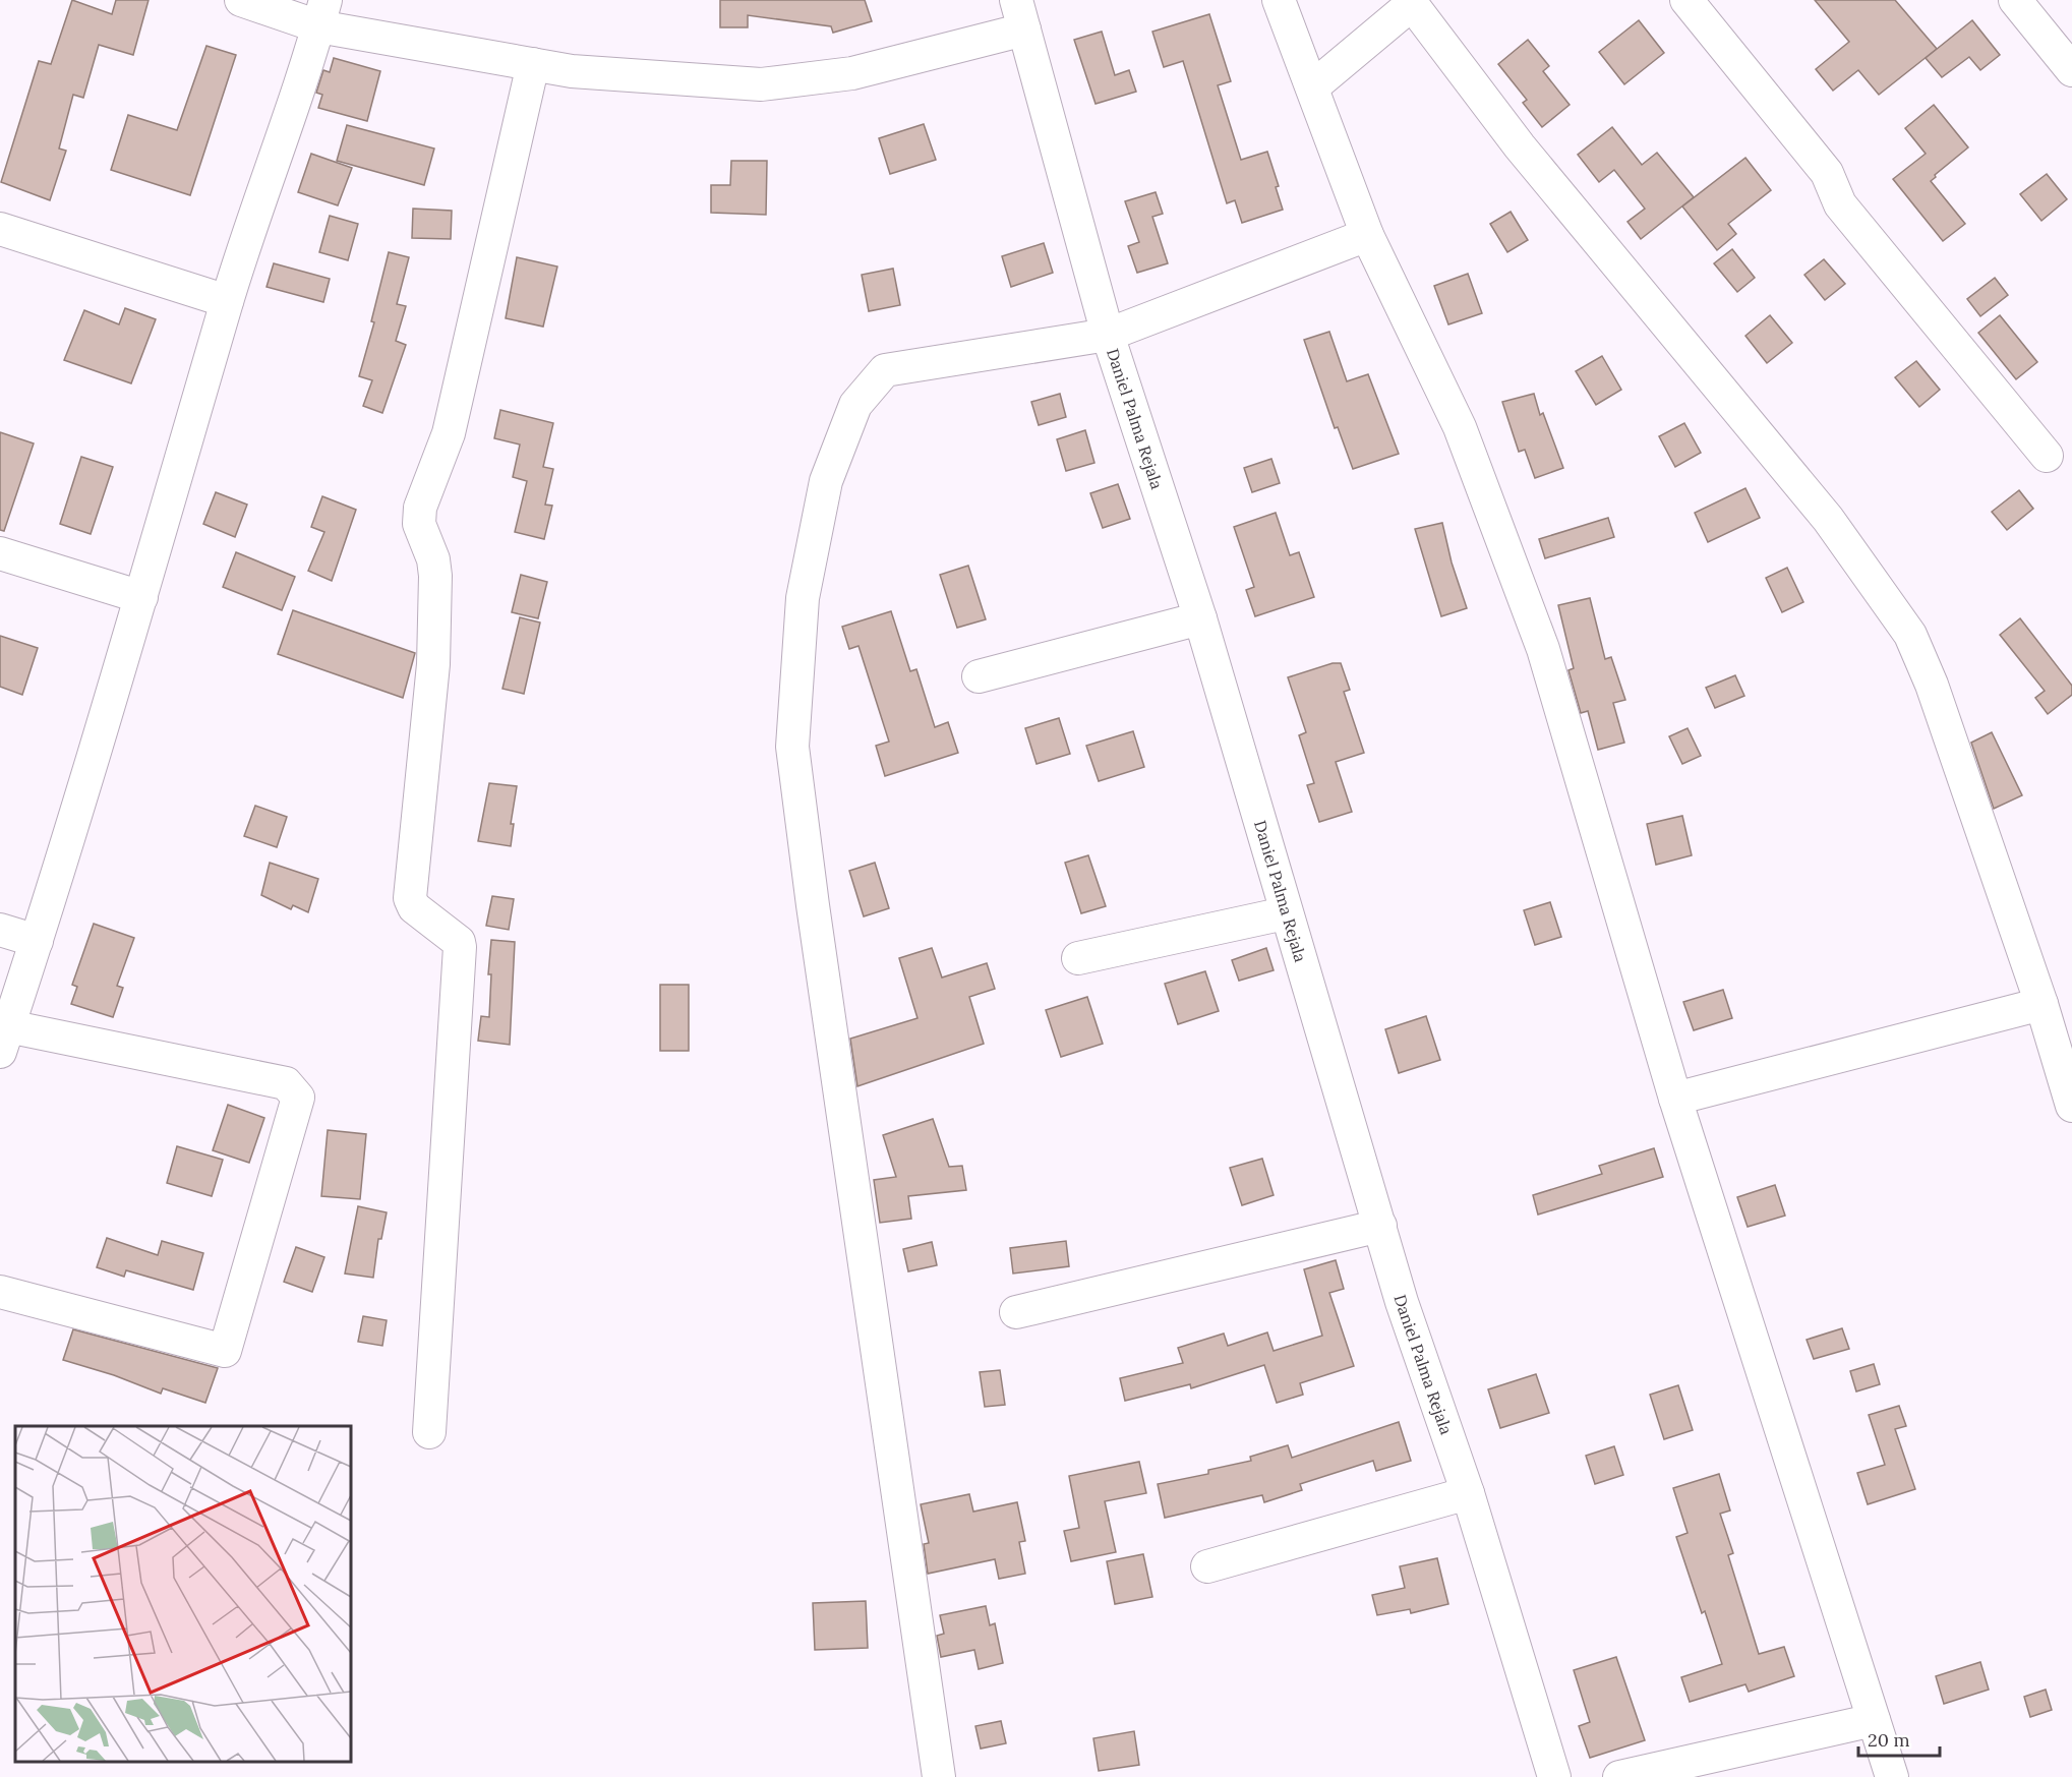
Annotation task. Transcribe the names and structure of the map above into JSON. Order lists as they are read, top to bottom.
{
  "streets": {
    "street": ["Daniel Palma Rejala"]
  },
  "scale_bar": "20 m"
}
